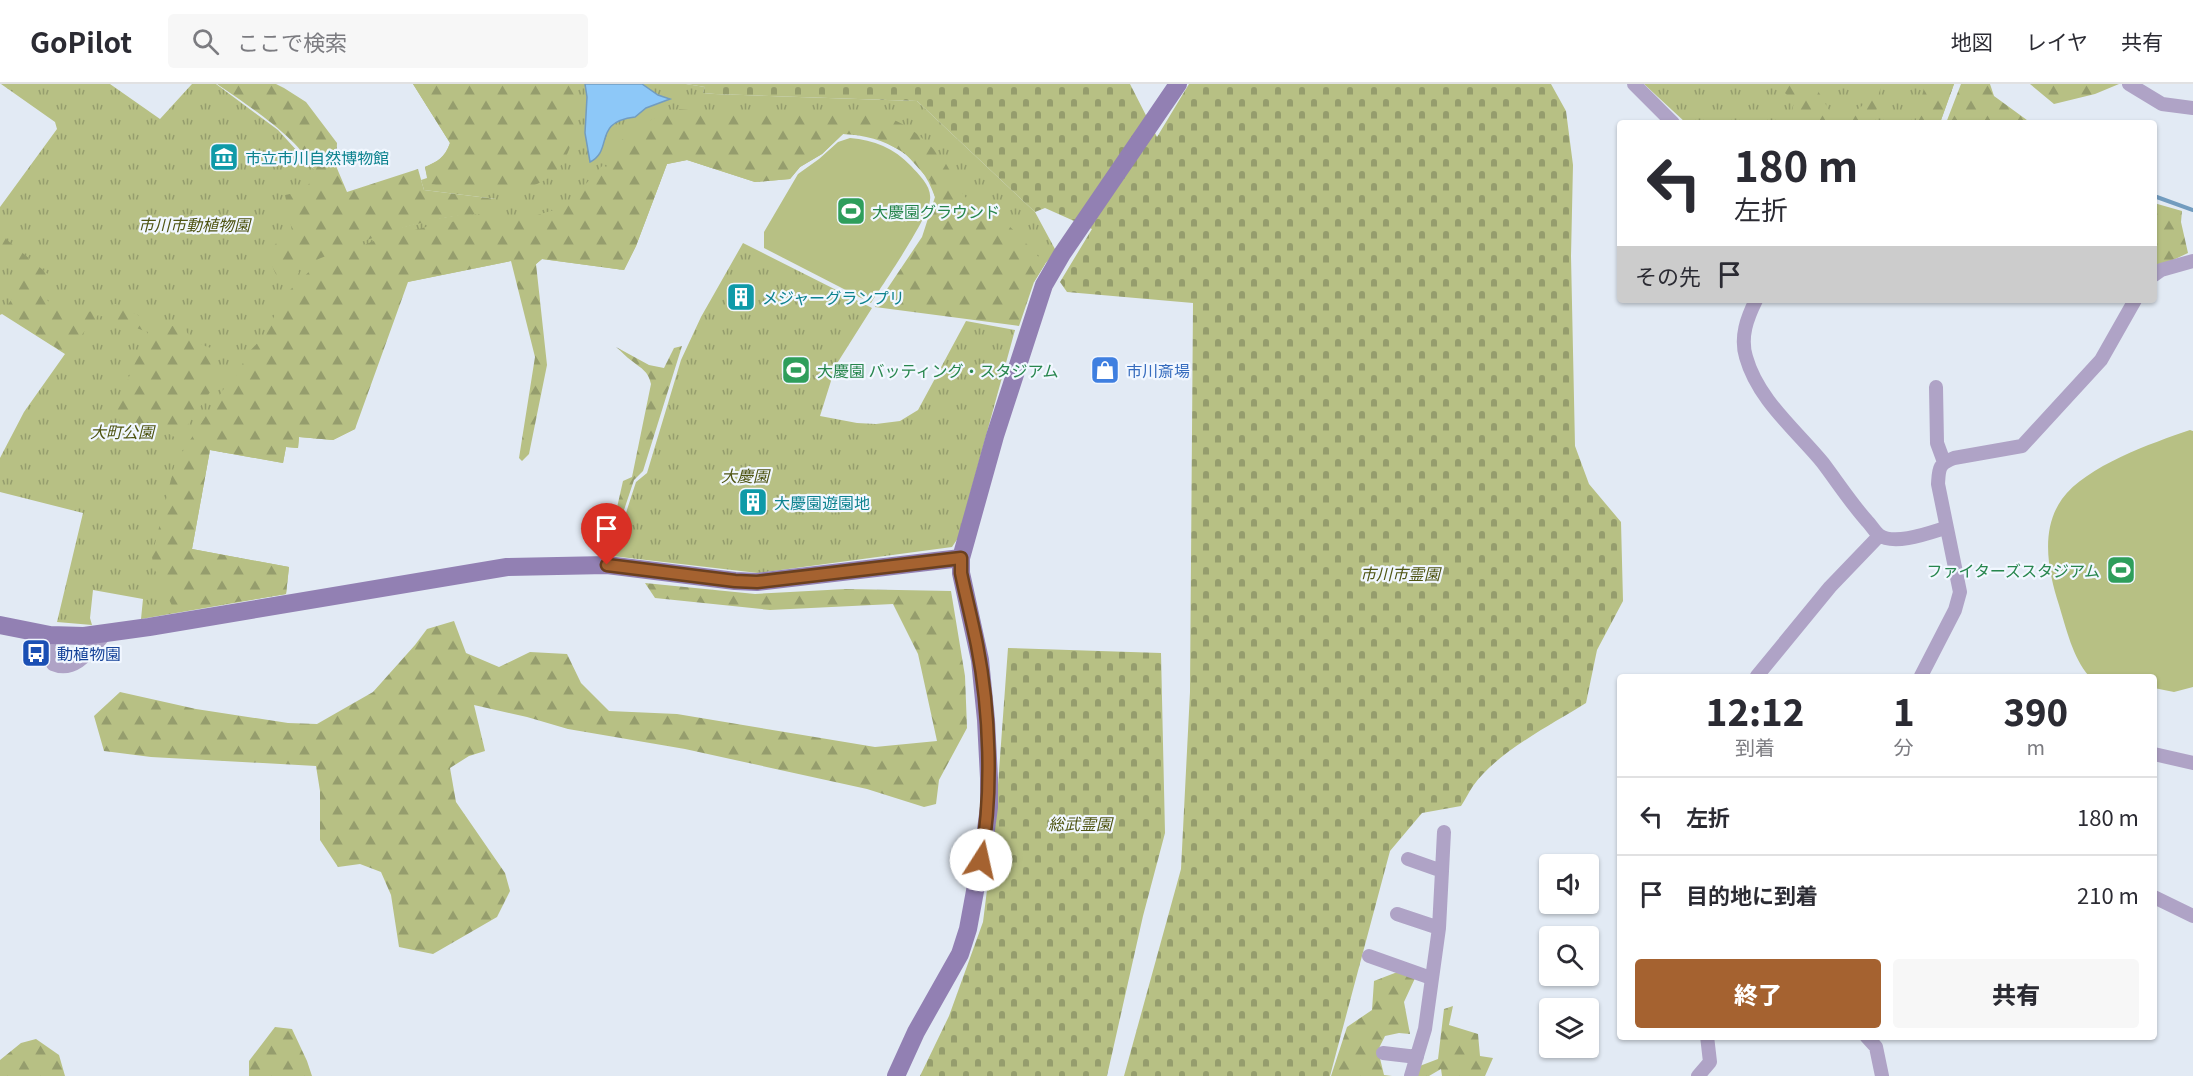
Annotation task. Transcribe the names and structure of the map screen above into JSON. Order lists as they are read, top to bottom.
{
  "parks": [
    "市川市動植物園",
    "大町公園",
    "大慶園",
    "市川市霊園",
    "総武霊園"
  ],
  "places": {
    "museum": ["市立市川自然博物館"],
    "sports": ["大慶園グラウンド", "大慶園 バッティング・スタジアム", "ファイターズスタジアム"],
    "building": ["メジャーグランプリ", "大慶園遊園地"],
    "shop": ["市川斎場"],
    "bus stop": ["動植物園"]
  },
  "page": {
    "header": "GoPilot",
    "search": "ここで検索",
    "nav": ["地図", "レイヤ", "共有"],
    "turn": ["180 m", "左折"],
    "then": "その先",
    "eta": [
      "12:12",
      "到着",
      "1",
      "分",
      "390",
      "m"
    ],
    "list": [
      {
        "name": "左折",
        "value": "180 m"
      },
      {
        "name": "目的地に到着",
        "value": "210 m"
      }
    ],
    "buttons": ["終了", "共有"]
  }
}
